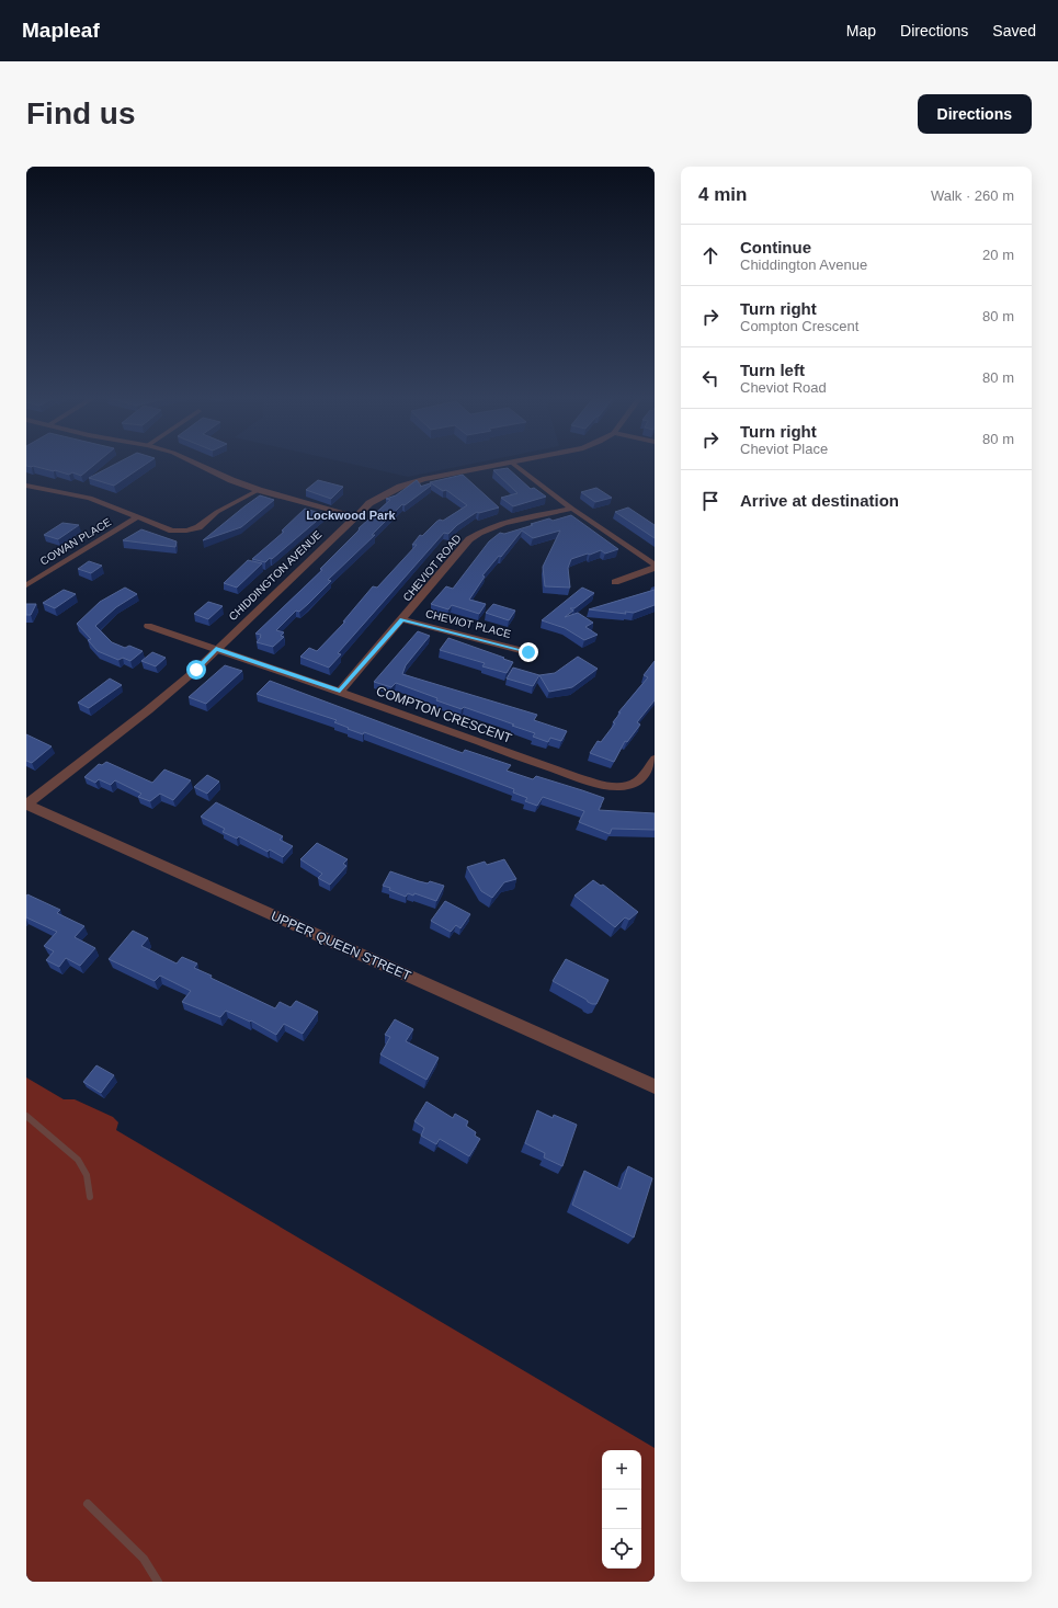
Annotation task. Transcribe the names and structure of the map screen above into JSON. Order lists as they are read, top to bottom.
{
  "streets": {
    "street": [
      "COWAN PLACE",
      "CHEVIOT ROAD",
      "CHIDDINGTON AVENUE",
      "CHEVIOT PLACE",
      "COMPTON CRESCENT",
      "UPPER QUEEN STREET"
    ]
  },
  "crossings": [
    ["CHEVIOT ROAD", "CHEVIOT PLACE"],
    ["CHEVIOT ROAD", "COMPTON CRESCENT"],
    ["CHIDDINGTON AVENUE", "COMPTON CRESCENT"],
    ["CHIDDINGTON AVENUE", "UPPER QUEEN STREET"]
  ],
  "districts": ["Lockwood Park"],
  "page": {
    "header": "Mapleaf",
    "nav": ["Map", "Directions", "Saved"],
    "buttons": "Directions",
    "title": "Find us",
    "heading": ["4 min", "Walk · 260 m"],
    "list": [
      ["Continue", "Chiddington Avenue", "20 m"],
      ["Turn right", "Compton Crescent", "80 m"],
      ["Turn left", "Cheviot Road", "80 m"],
      ["Turn right", "Cheviot Place", "80 m"],
      "Arrive at destination"
    ],
    "map_buttons": ["+", "−"]
  }
}
